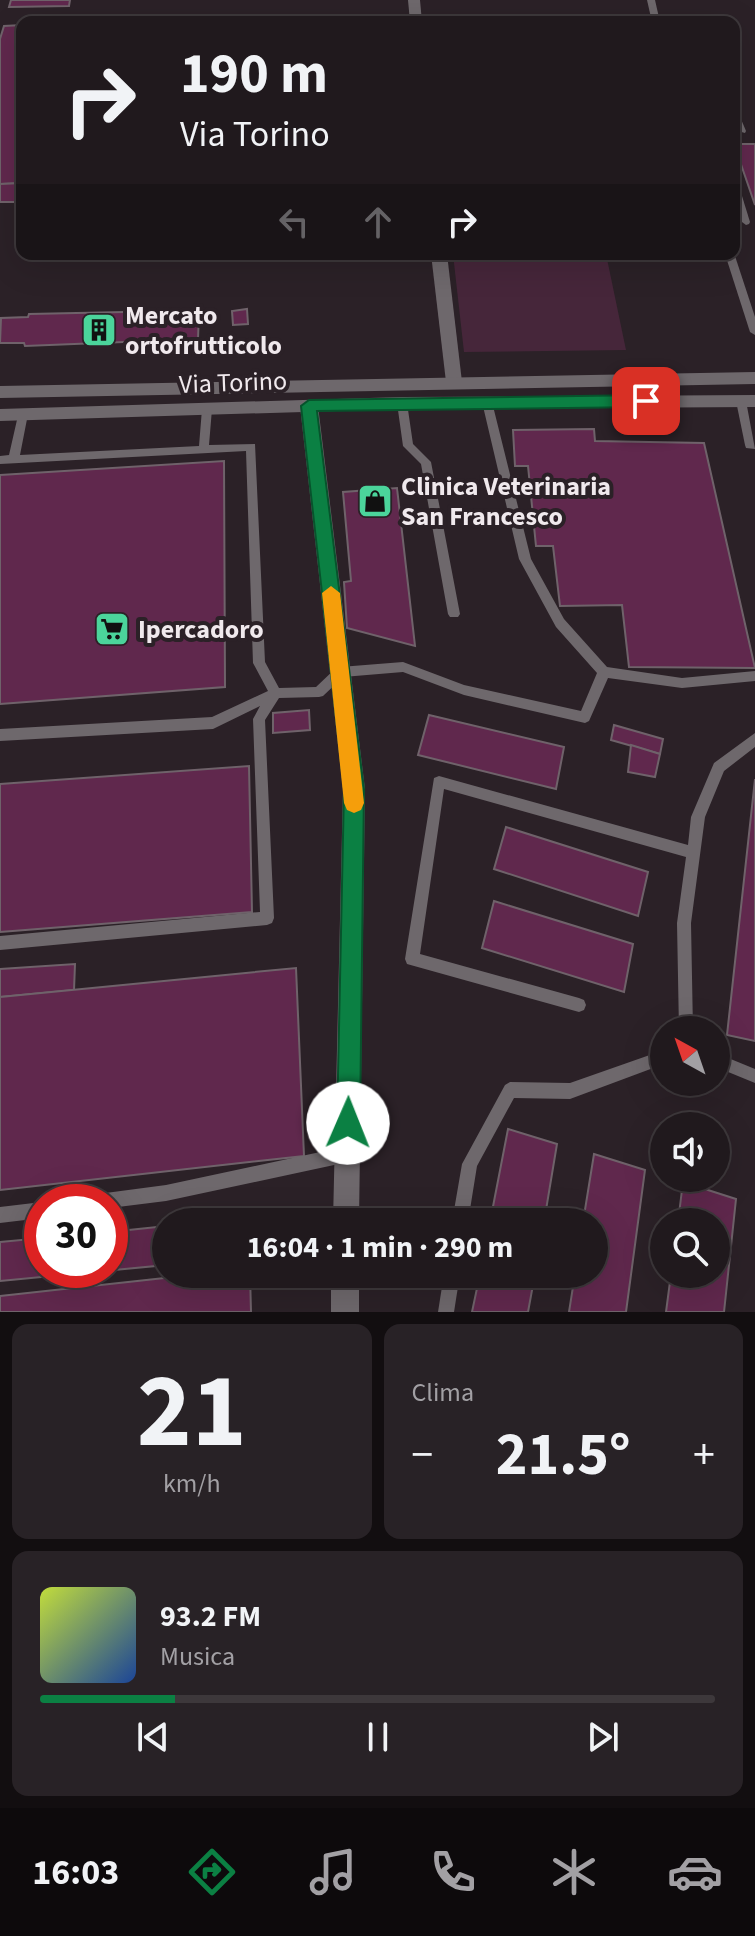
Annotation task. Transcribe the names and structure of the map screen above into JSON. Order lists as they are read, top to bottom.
{
  "streets": {
    "street": ["Via Torino"]
  },
  "places": {
    "building": ["Mercato ortofrutticolo"],
    "shop": ["Clinica Veterinaria San Francesco"],
    "supermarket": ["Ipercadoro"]
  },
  "north": "top left",
  "page": {
    "turn": ["190 m", "Via Torino"],
    "limit": "30",
    "trip": "16:04 · 1 min · 290 m",
    "tile": [
      ["21", "km/h"],
      "Clima"
    ],
    "heat": ["−", "21.5°", "+"],
    "song": ["93.2 FM", "Musica"],
    "tabs": "16:03"
  }
}
